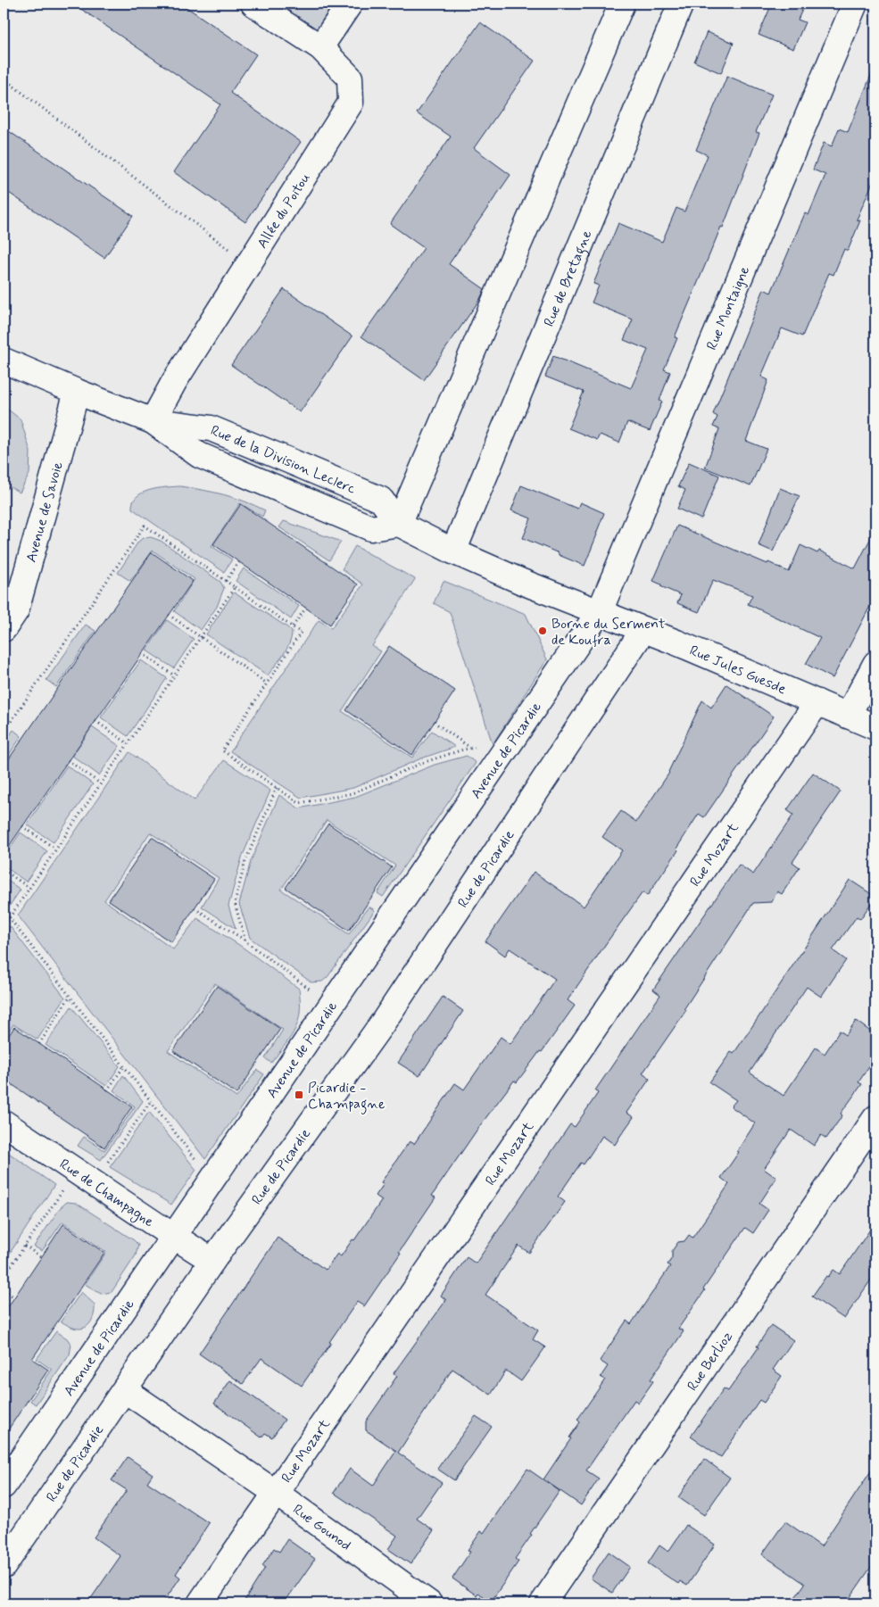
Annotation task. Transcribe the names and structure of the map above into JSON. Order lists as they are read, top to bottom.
{
  "streets": {
    "street": [
      "Allée du Poitou",
      "Rue de Bretagne",
      "Rue Montaigne",
      "Rue de la Division Leclerc",
      "Avenue de Savoie",
      "Rue Jules Guesde",
      "Avenue de Picardie",
      "Rue Mozart",
      "Rue de Picardie",
      "Rue de Champagne",
      "Rue Berlioz",
      "Rue Gounod"
    ]
  },
  "crossings": [
    ["Allée du Poitou", "Rue de la Division Leclerc"],
    ["Rue Montaigne", "Rue Jules Guesde"],
    ["Rue Montaigne", "Avenue de Picardie"],
    ["Rue de la Division Leclerc", "Avenue de Savoie"],
    ["Rue Jules Guesde", "Avenue de Picardie"],
    ["Rue Jules Guesde", "Rue Mozart"],
    ["Rue Jules Guesde", "Rue de Picardie"],
    ["Avenue de Picardie", "Rue de Champagne"],
    ["Rue Mozart", "Rue Gounod"],
    ["Rue de Picardie", "Rue de Champagne"],
    ["Rue de Picardie", "Rue Gounod"]
  ],
  "places": {
    "other": ["Borne du Serment de Koufra"],
    "transit": ["Picardie - Champagne"]
  }
}
